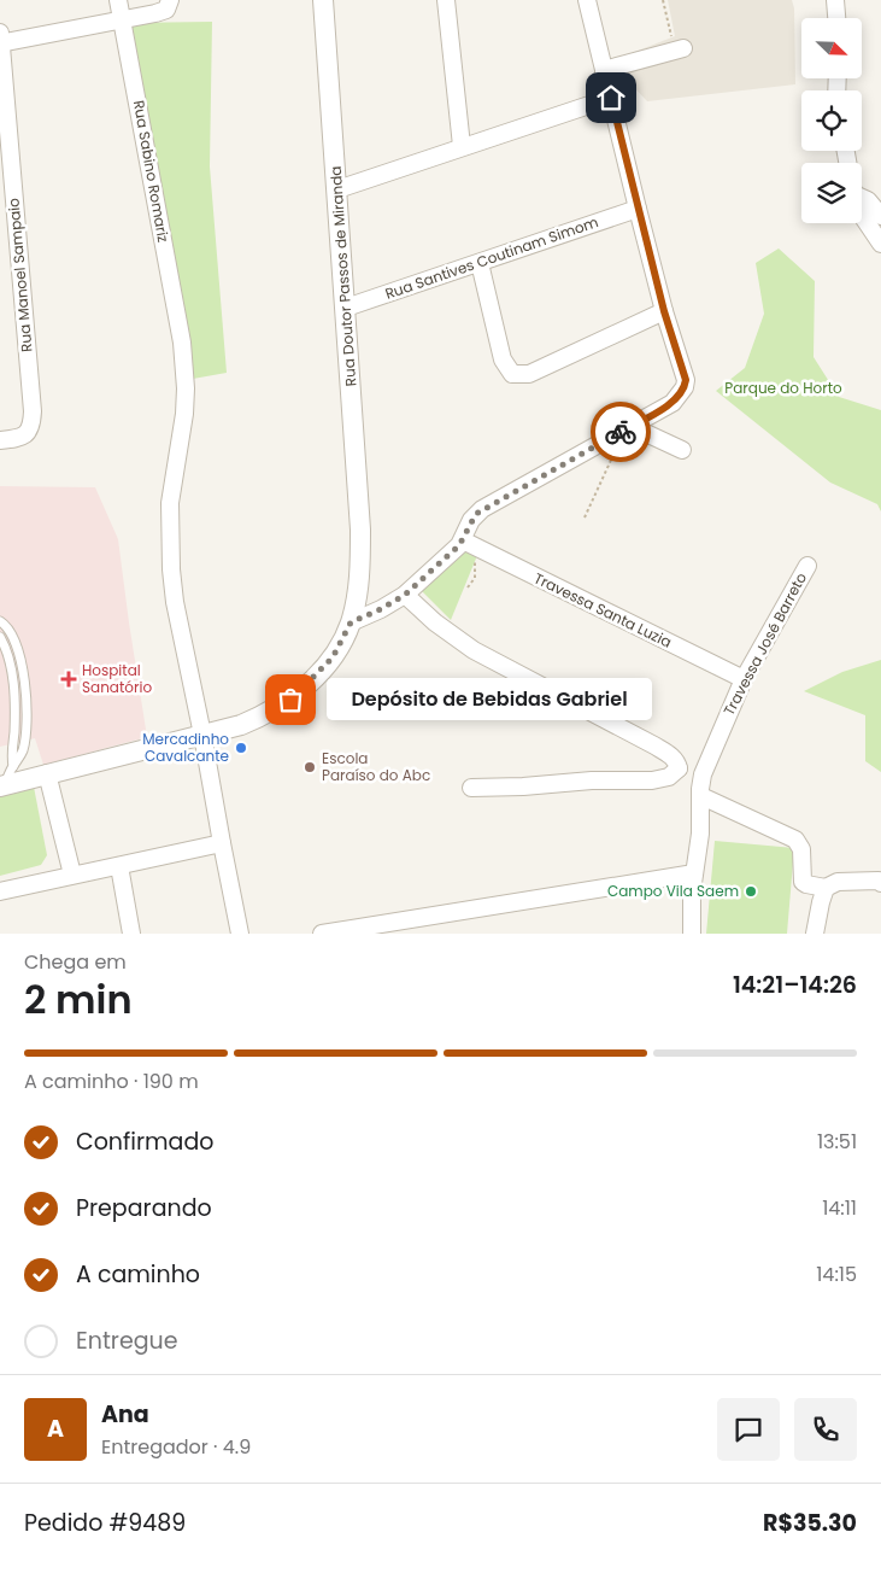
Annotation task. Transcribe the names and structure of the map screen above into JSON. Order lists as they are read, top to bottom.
{
  "streets": {
    "street": [
      "Rua Sabino Romariz",
      "Rua Santives Coutinam Simom",
      "Rua Manoel Sampaio",
      "Rua Doutor Passos de Miranda",
      "Travessa Santa Luzia",
      "Travessa José Barreto"
    ]
  },
  "crossings": [
    ["Rua Sabino Romariz", "Rua Doutor Passos de Miranda"],
    ["Rua Santives Coutinam Simom", "Rua Doutor Passos de Miranda"],
    ["Travessa Santa Luzia", "Travessa José Barreto"]
  ],
  "parks": ["Parque do Horto"],
  "places": {
    "health": ["Hospital Sanatório"],
    "other": [
      "Depósito de Bebidas Gabriel",
      "Mercadinho Cavalcante",
      "Escola Paraíso do Abc",
      "Campo Vila Saem"
    ]
  },
  "north": "bottom right",
  "page": {
    "bubble": "Depósito de Bebidas Gabriel",
    "heading": ["2 min", "Chega em", "14:21–14:26"],
    "panel": [
      "Ana",
      "Entregador · 4.9",
      "Pedido #9489",
      "R$35.30"
    ],
    "bar": "A caminho · 190 m",
    "list": [
      ["Confirmado", "13:51"],
      ["Preparando", "14:11"],
      ["A caminho", "14:15"],
      "Entregue"
    ],
    "round": "A"
  }
}
